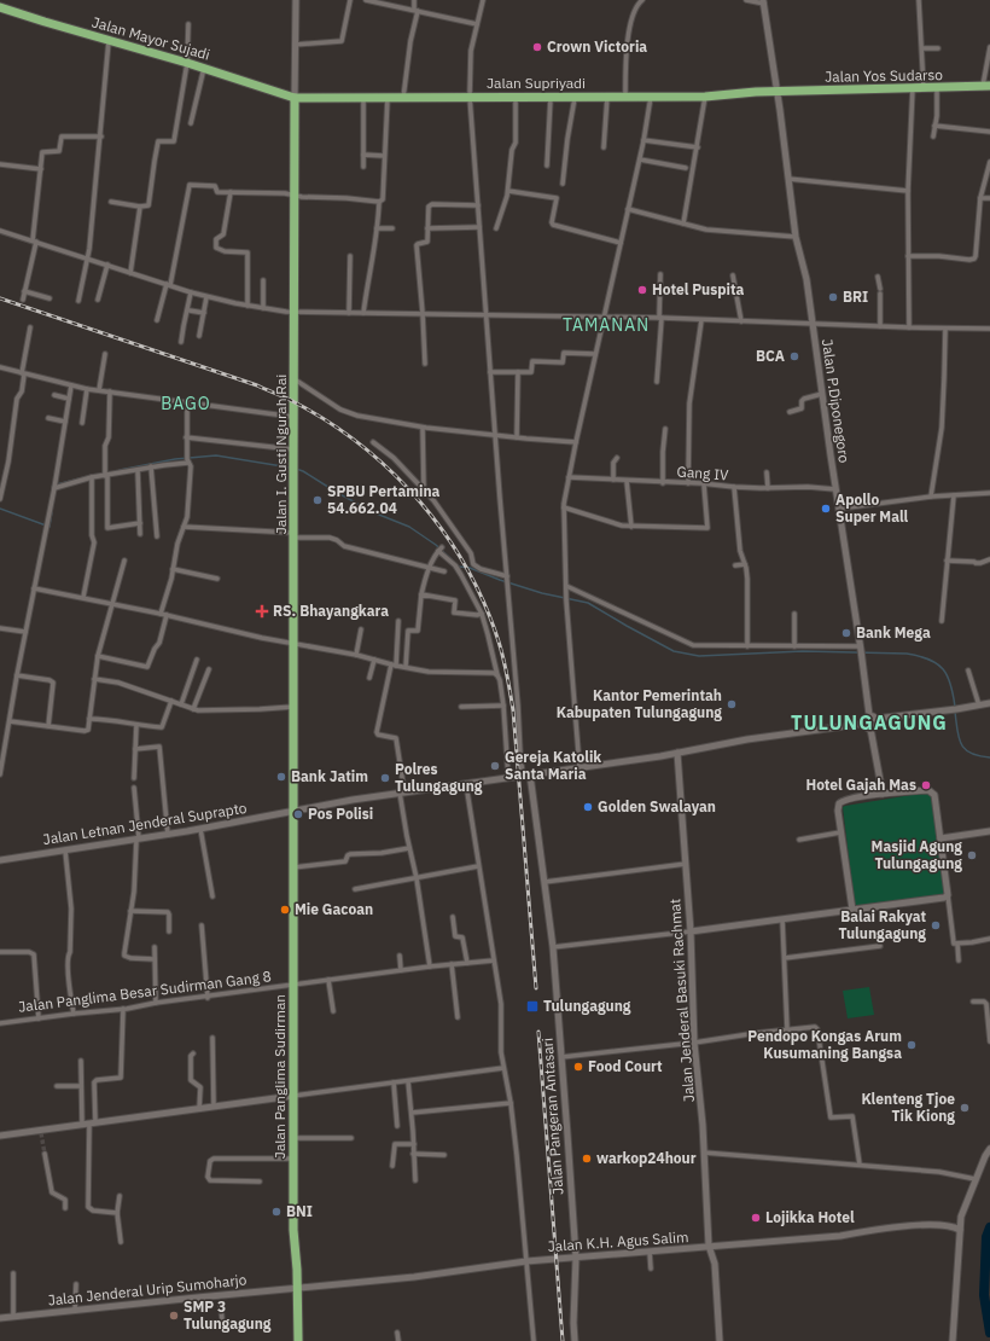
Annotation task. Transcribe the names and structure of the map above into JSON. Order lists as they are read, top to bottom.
{
  "streets": {
    "highway": [
      "Jalan Mayor Sujadi",
      "Jalan Yos Sudarso",
      "Jalan Supriyadi",
      "Jalan I. Gusti Ngurah Rai",
      "Jalan Panglima Sudirman"
    ],
    "main road": [
      "Jalan P.Diponegoro",
      "Jalan Letnan Jenderal Suprapto",
      "Jalan Jenderal Basuki Rachmat",
      "Jalan Pangeran Antasari",
      "Jalan K.H. Agus Salim",
      "Jalan Jenderal Urip Sumoharjo"
    ],
    "street": ["Gang IV", "Jalan Panglima Besar Sudirman Gang 8"]
  },
  "crossings": [
    ["Jalan Mayor Sujadi", "Jalan Supriyadi"],
    ["Jalan Mayor Sujadi", "Jalan I. Gusti Ngurah Rai"],
    ["Jalan Yos Sudarso", "Jalan Supriyadi"],
    ["Jalan Yos Sudarso", "Jalan P.Diponegoro"],
    ["Jalan Supriyadi", "Jalan P.Diponegoro"],
    ["Jalan Supriyadi", "Jalan I. Gusti Ngurah Rai"],
    ["Jalan P.Diponegoro", "Gang IV"],
    ["Jalan P.Diponegoro", "Jalan Letnan Jenderal Suprapto"],
    ["Jalan I. Gusti Ngurah Rai", "Jalan Letnan Jenderal Suprapto"],
    ["Jalan I. Gusti Ngurah Rai", "Jalan Panglima Sudirman"],
    ["Jalan Letnan Jenderal Suprapto", "Jalan Jenderal Basuki Rachmat"],
    ["Jalan Letnan Jenderal Suprapto", "Jalan Panglima Sudirman"],
    ["Jalan Letnan Jenderal Suprapto", "Jalan Pangeran Antasari"],
    ["Jalan Panglima Besar Sudirman Gang 8", "Jalan Panglima Sudirman"],
    ["Jalan Jenderal Basuki Rachmat", "Jalan K.H. Agus Salim"],
    ["Jalan Panglima Sudirman", "Jalan K.H. Agus Salim"],
    ["Jalan Panglima Sudirman", "Jalan Jenderal Urip Sumoharjo"],
    ["Jalan Pangeran Antasari", "Jalan K.H. Agus Salim"],
    ["Jalan K.H. Agus Salim", "Jalan Jenderal Urip Sumoharjo"]
  ],
  "districts": ["TAMANAN", "BAGO", "TULUNGAGUNG"],
  "places": {
    "other": [
      "Crown Victoria",
      "Hotel Puspita",
      "BRI",
      "BCA",
      "SPBU Pertamina 54.662.04",
      "Apollo Super Mall",
      "Bank Mega",
      "Kantor Pemerintah Kabupaten Tulungagung",
      "Gereja Katolik Santa Maria",
      "Bank Jatim",
      "Polres Tulungagung",
      "Hotel Gajah Mas",
      "Golden Swalayan",
      "Pos Polisi",
      "Masjid Agung Tulungagung",
      "Mie Gacoan",
      "Balai Rakyat Tulungagung",
      "Pendopo Kongas Arum Kusumaning Bangsa",
      "Food Court",
      "Klenteng Tjoe Tik Kiong",
      "warkop24hour",
      "BNI",
      "Lojikka Hotel",
      "SMP 3 Tulungagung"
    ],
    "health": ["RS. Bhayangkara"],
    "transit": ["Tulungagung"]
  }
}
